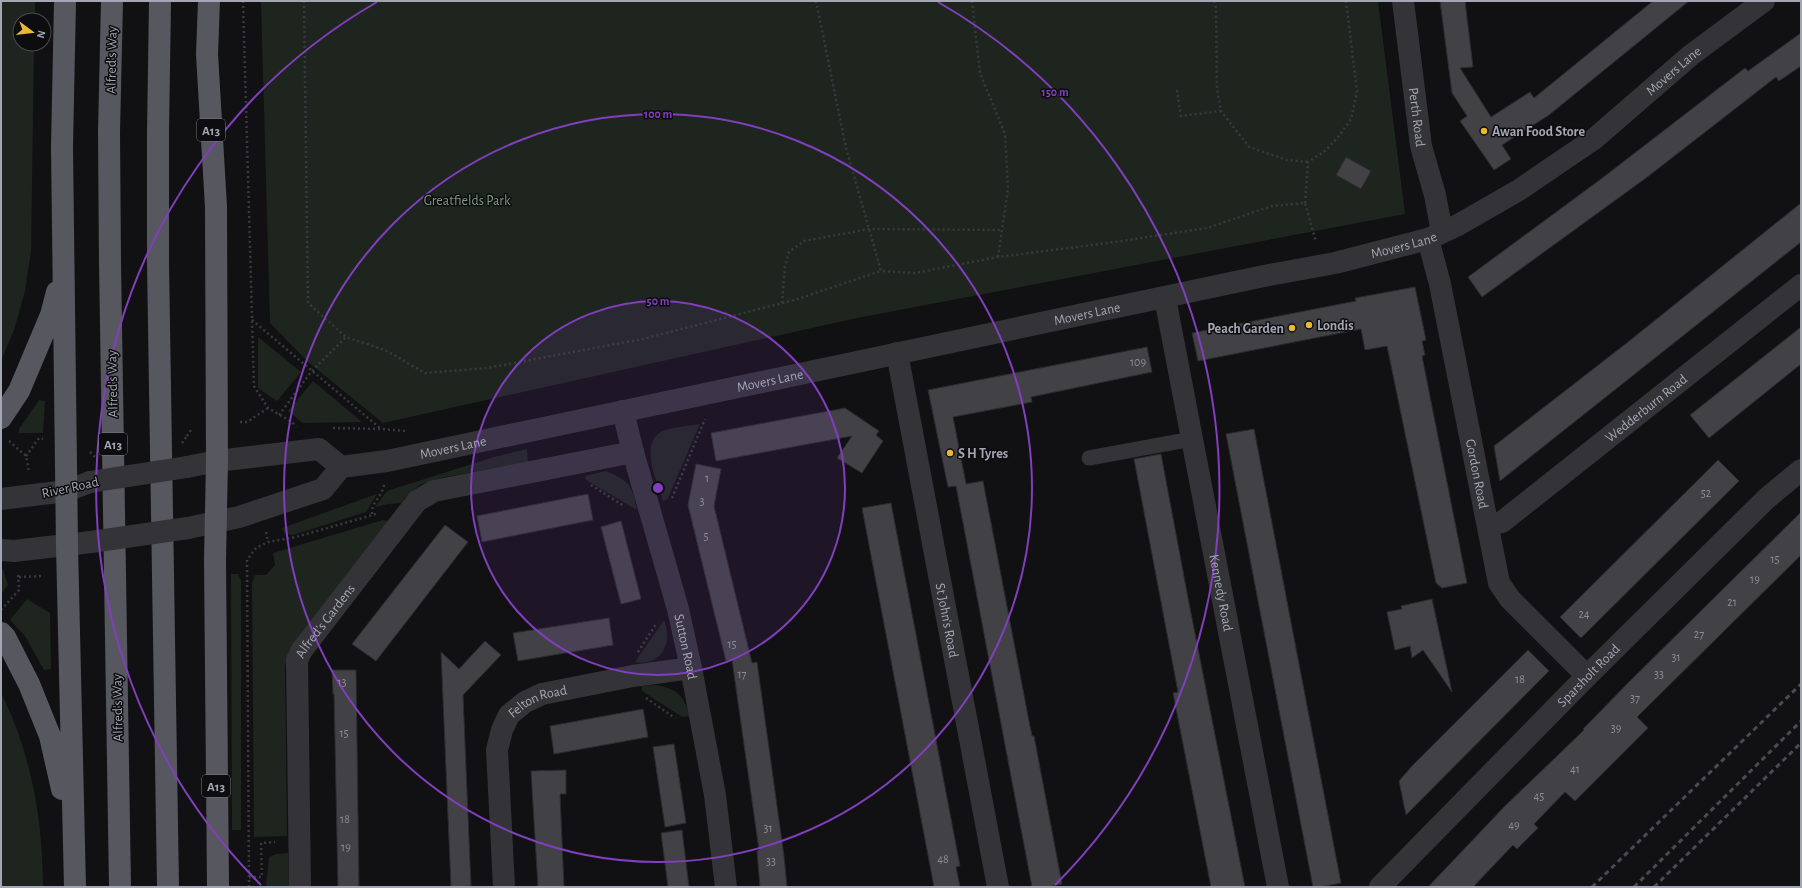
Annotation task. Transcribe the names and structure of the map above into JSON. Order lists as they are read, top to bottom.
{
  "streets": {
    "highway": ["Alfred's Way", "A13"],
    "street": [
      "Movers Lane",
      "Perth Road",
      "Wedderburn Road",
      "Gordon Road",
      "River Road",
      "Kennedy Road",
      "St John's Road",
      "Alfred's Gardens",
      "Sutton Road",
      "Sparsholt Road",
      "Felton Road"
    ]
  },
  "crossings": [
    ["Movers Lane", "Perth Road"],
    ["Movers Lane", "Gordon Road"],
    ["Movers Lane", "Kennedy Road"],
    ["Movers Lane", "St John's Road"],
    ["Movers Lane", "Sutton Road"],
    ["Perth Road", "Gordon Road"],
    ["A13", "River Road"],
    ["Wedderburn Road", "Gordon Road"],
    ["Gordon Road", "Sparsholt Road"],
    ["Alfred's Gardens", "Sutton Road"],
    ["Sutton Road", "Felton Road"]
  ],
  "parks": ["Greatfields Park"],
  "places": [
    "Awan Food Store",
    "Londis",
    "Peach Garden",
    "S H Tyres"
  ],
  "house_numbers": [
    "109",
    "1",
    "52",
    "3",
    "5",
    "15",
    "19",
    "21",
    "24",
    "27",
    "15",
    "31",
    "17",
    "33",
    "18",
    "13",
    "37",
    "39",
    "15",
    "41",
    "45",
    "18",
    "49",
    "31",
    "19",
    "48",
    "33"
  ],
  "north": "right",
  "rings": ["150 m", "100 m", "50 m"]
}
